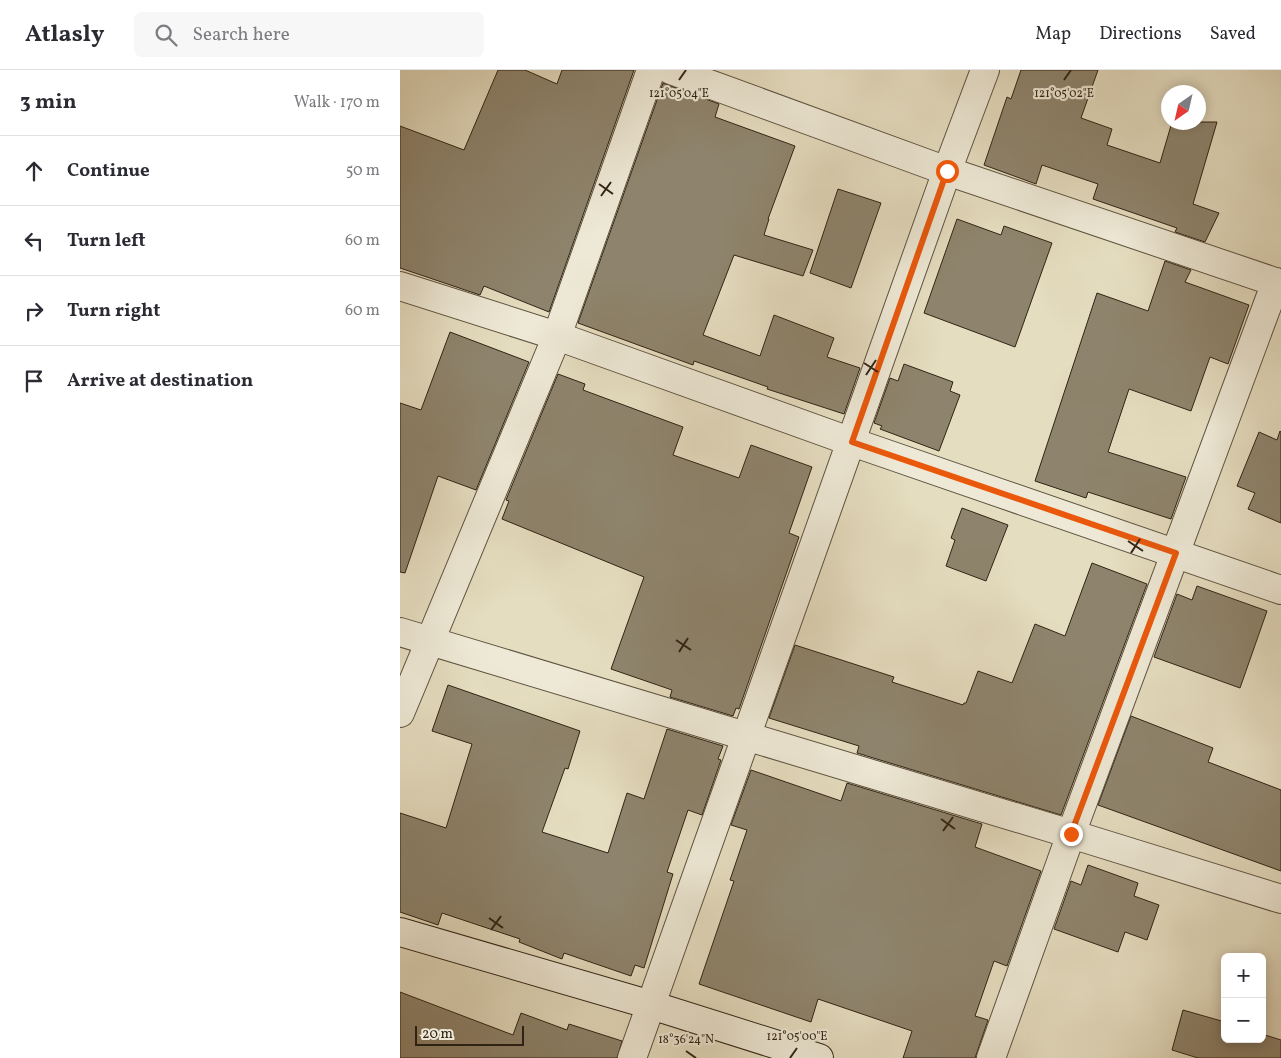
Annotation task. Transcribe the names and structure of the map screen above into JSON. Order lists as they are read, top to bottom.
{
  "scale_bar": "20 m",
  "north": "bottom left",
  "page": {
    "header": "Atlasly",
    "search": "Search here",
    "nav": ["Map", "Directions", "Saved"],
    "heading": ["3 min", "Walk · 170 m"],
    "list": [
      ["Continue", "50 m"],
      ["Turn left", "60 m"],
      ["Turn right", "60 m"],
      "Arrive at destination"
    ],
    "map_buttons": ["+", "−"],
    "scale": "20 m"
  },
  "coordinates": [
    "121°05'04\"E",
    "121°05'02\"E",
    "121°05'00\"E",
    "18°36'24\"N"
  ]
}
